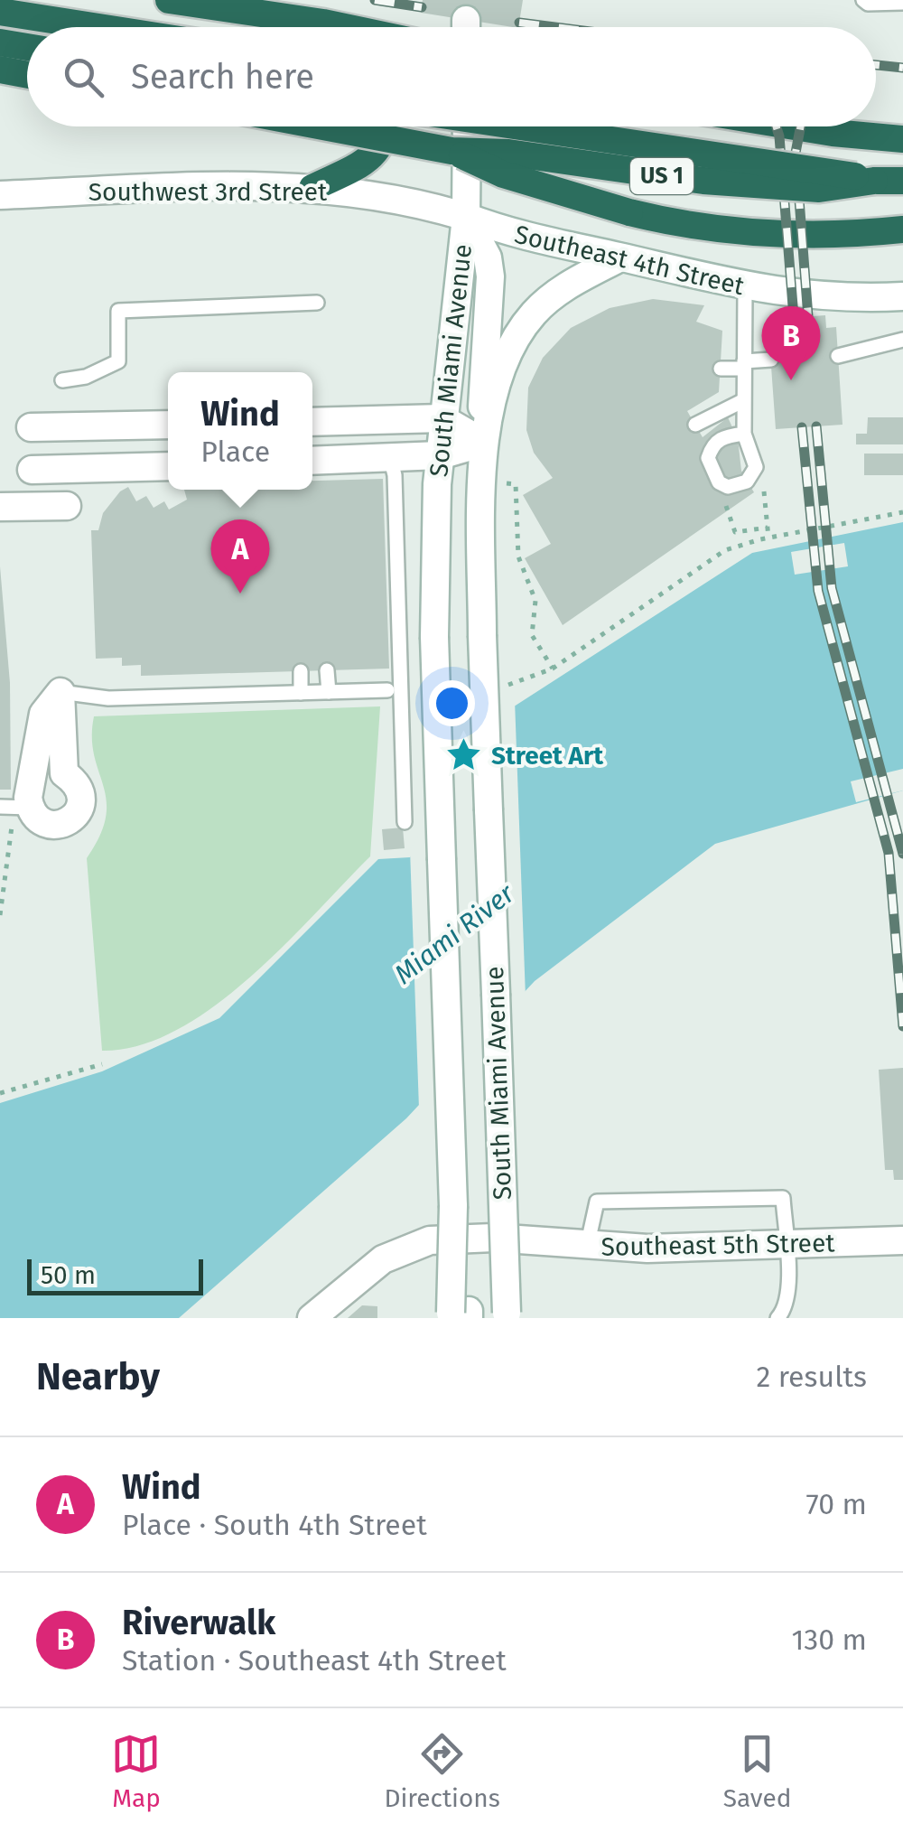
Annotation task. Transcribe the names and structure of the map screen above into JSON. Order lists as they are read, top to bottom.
{
  "streets": {
    "highway": ["US 1"],
    "main road": [
      "Southwest 3rd Street",
      "Southeast 4th Street",
      "South Miami Avenue",
      "Southeast 5th Street"
    ]
  },
  "crossings": [
    ["Southwest 3rd Street", "Southeast 4th Street"],
    ["Southwest 3rd Street", "South Miami Avenue"],
    ["Southeast 4th Street", "South Miami Avenue"]
  ],
  "water": ["Miami River"],
  "places": {
    "place": ["Street Art"]
  },
  "scale_bar": "50 m",
  "page": {
    "search": "Search here",
    "pins": ["B", "A"],
    "popup": ["Wind", "Place"],
    "scale": "50 m",
    "heading": ["Nearby", "2 results"],
    "list": [
      {
        "mark": "A",
        "name": "Wind",
        "note": "Place · South 4th Street",
        "value": "70 m"
      },
      {
        "mark": "B",
        "name": "Riverwalk",
        "note": "Station · Southeast 4th Street",
        "value": "130 m"
      }
    ],
    "nav": ["Map", "Directions", "Saved"]
  }
}
